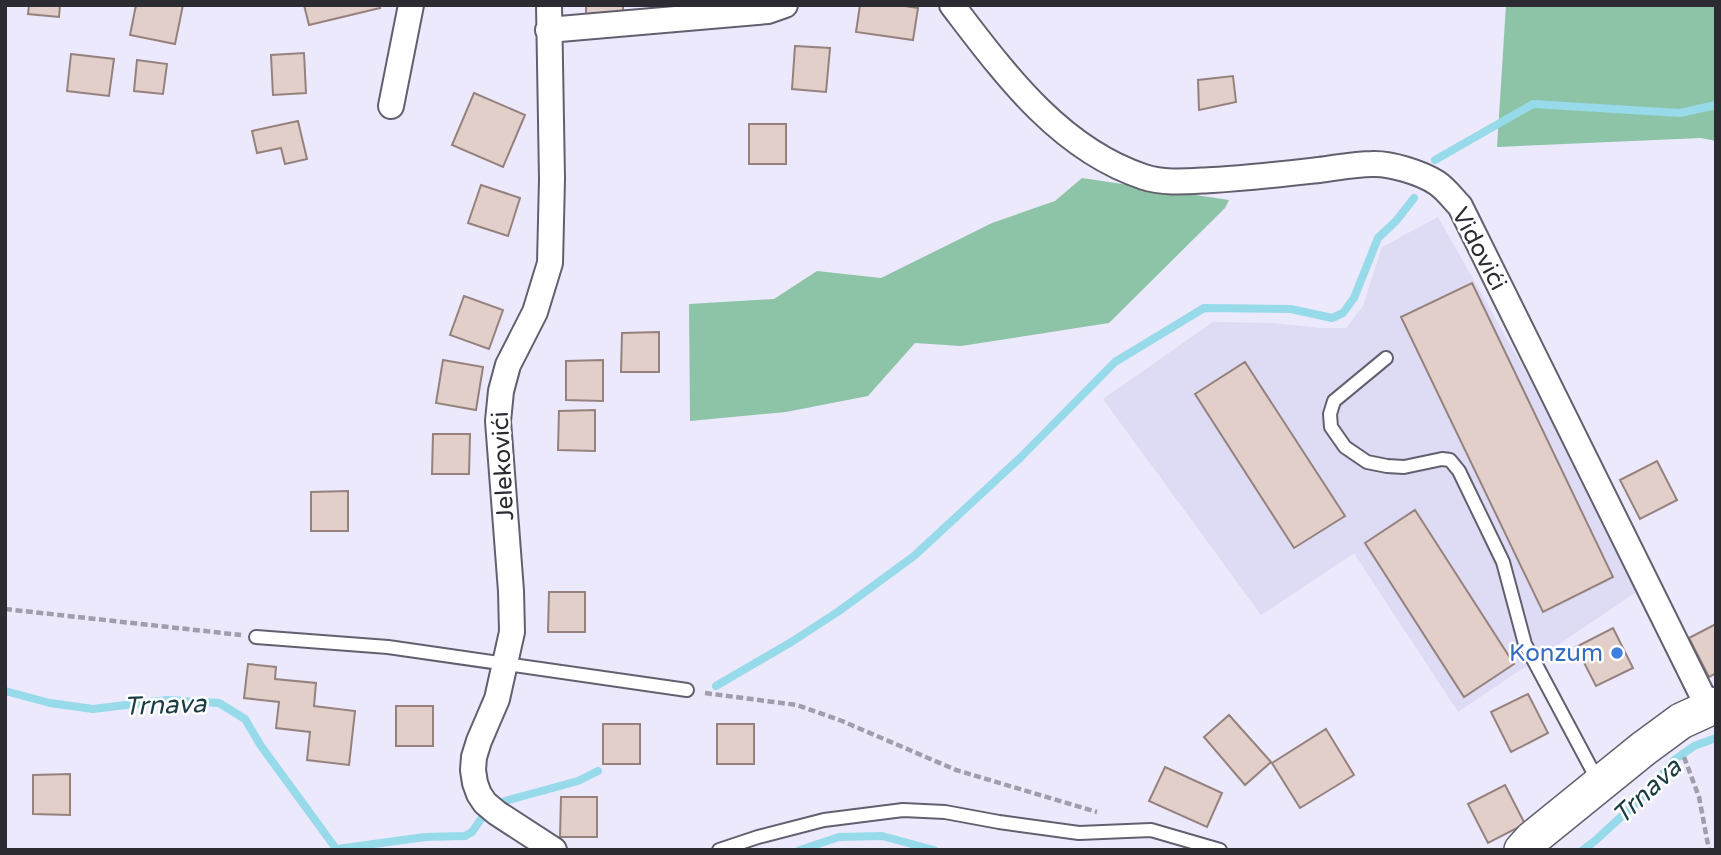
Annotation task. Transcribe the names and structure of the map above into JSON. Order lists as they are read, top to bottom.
{
  "streets": {
    "street": ["Vidovići", "Jelekovići"]
  },
  "water": ["Trnava"],
  "places": ["Konzum"]
}
